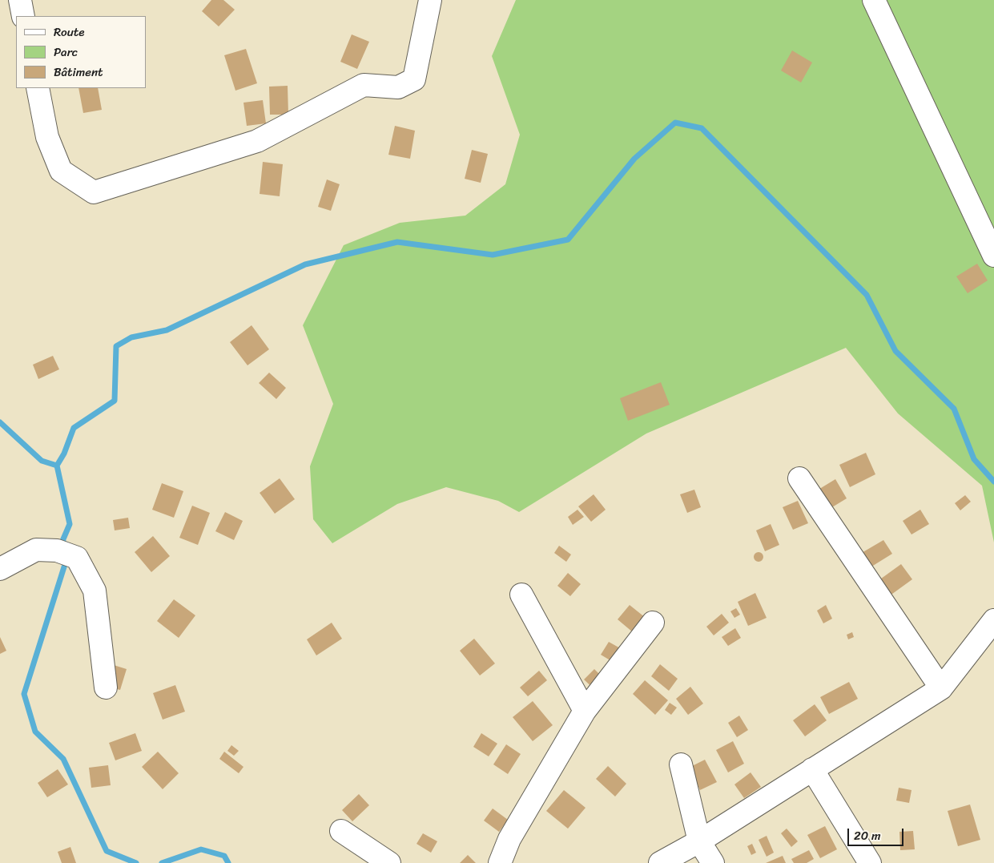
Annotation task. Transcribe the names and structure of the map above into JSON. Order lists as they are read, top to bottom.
{
  "legend": ["Route", "Parc", "Bâtiment"],
  "scale_bar": "20 m"
}
